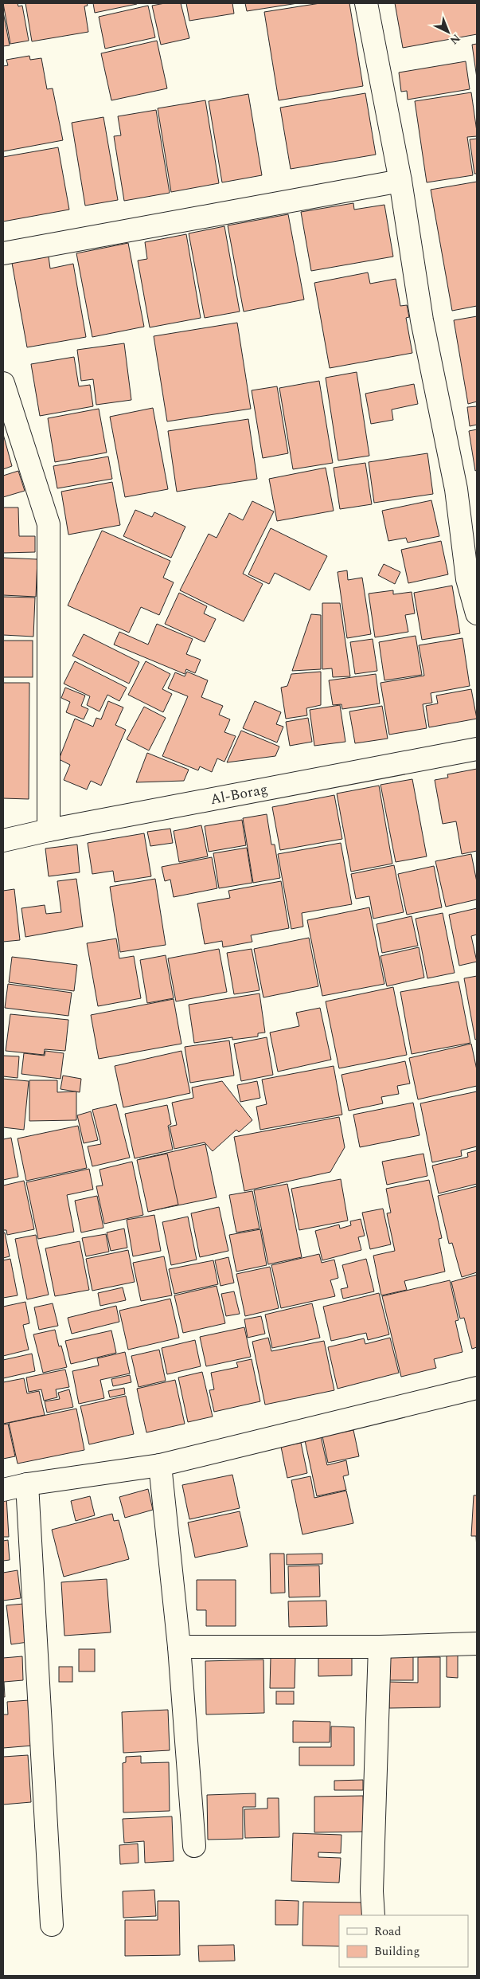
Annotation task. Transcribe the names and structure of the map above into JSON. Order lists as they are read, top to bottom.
{
  "streets": {
    "street": ["Al-Borag"]
  },
  "legend": ["Road", "Building"],
  "north": "bottom right"
}
